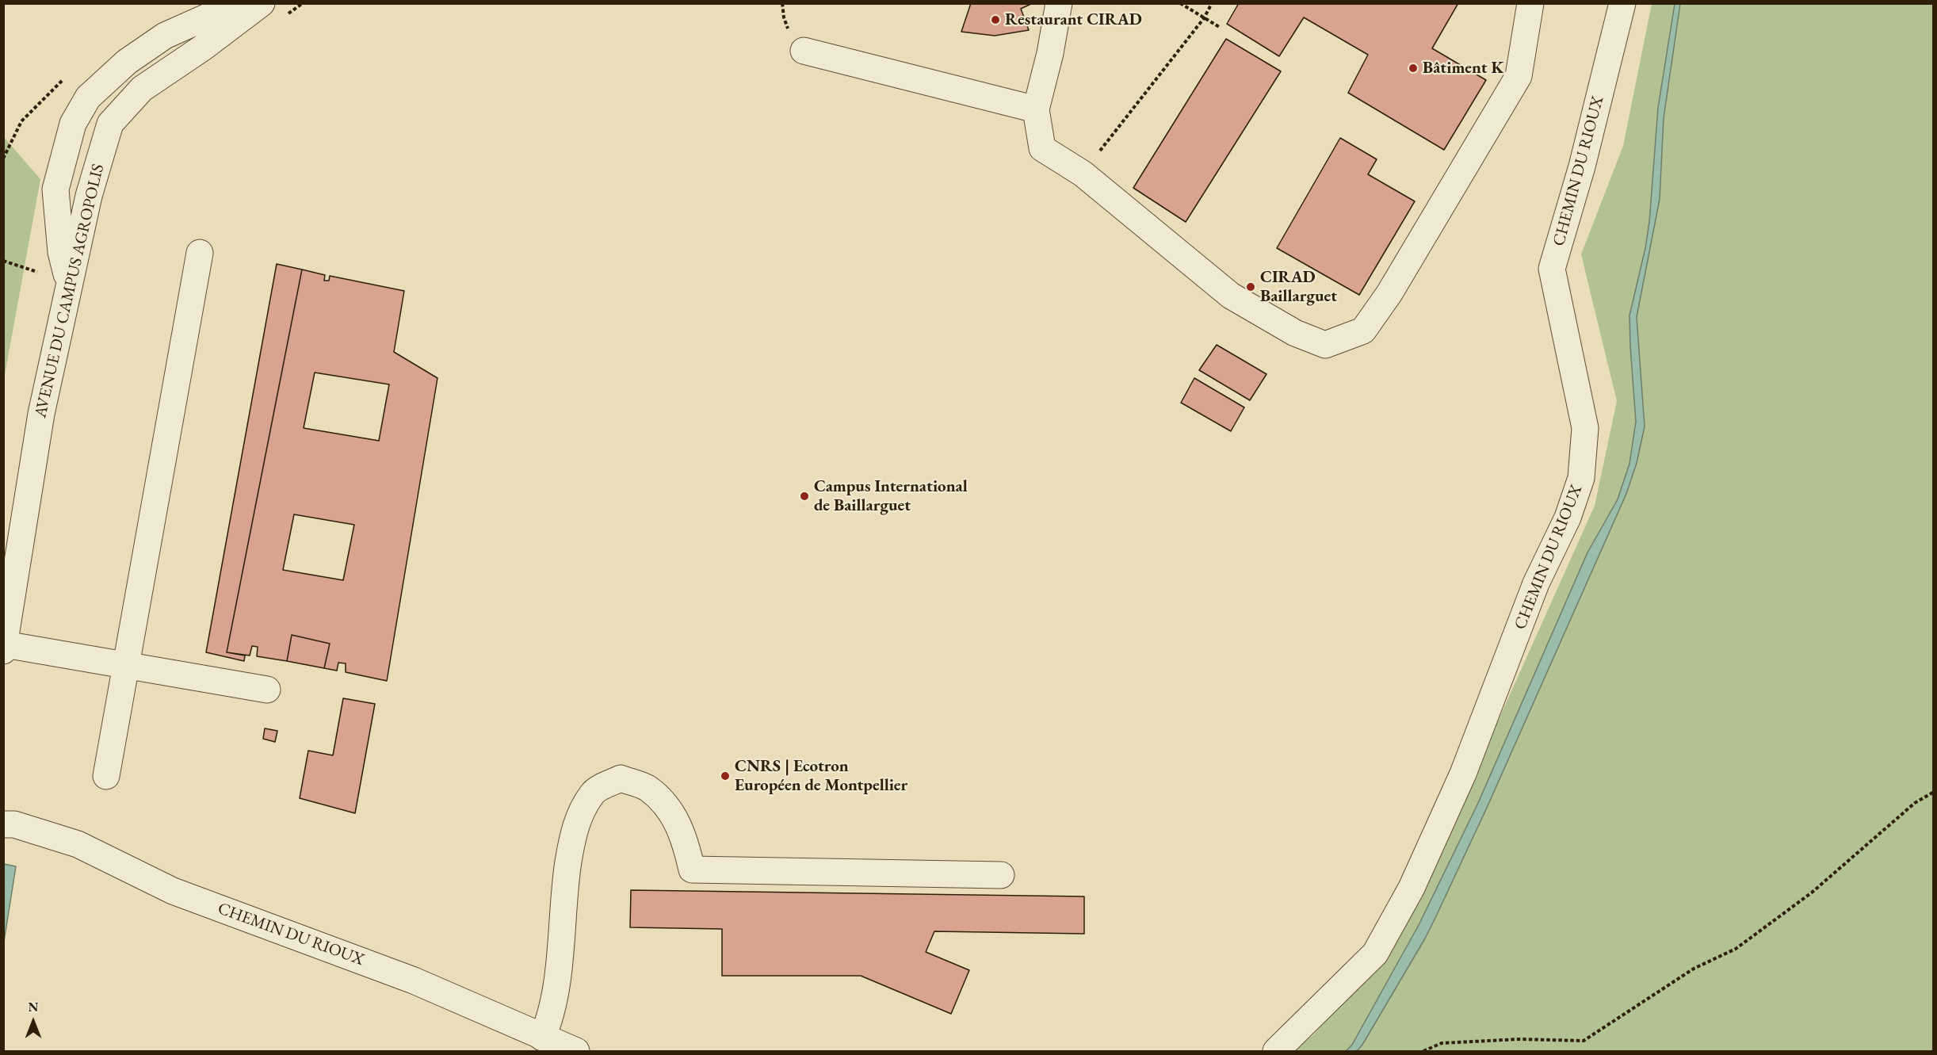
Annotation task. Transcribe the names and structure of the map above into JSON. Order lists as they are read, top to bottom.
{
  "streets": {
    "street": ["CHEMIN DU RIOUX", "AVENUE DU CAMPUS AGROPOLIS"]
  },
  "places": [
    "Restaurant CIRAD",
    "Bâtiment K",
    "CIRAD Baillarguet",
    "Campus International de Baillarguet",
    "CNRS | Ecotron Européen de Montpellier"
  ],
  "north": "top"
}
